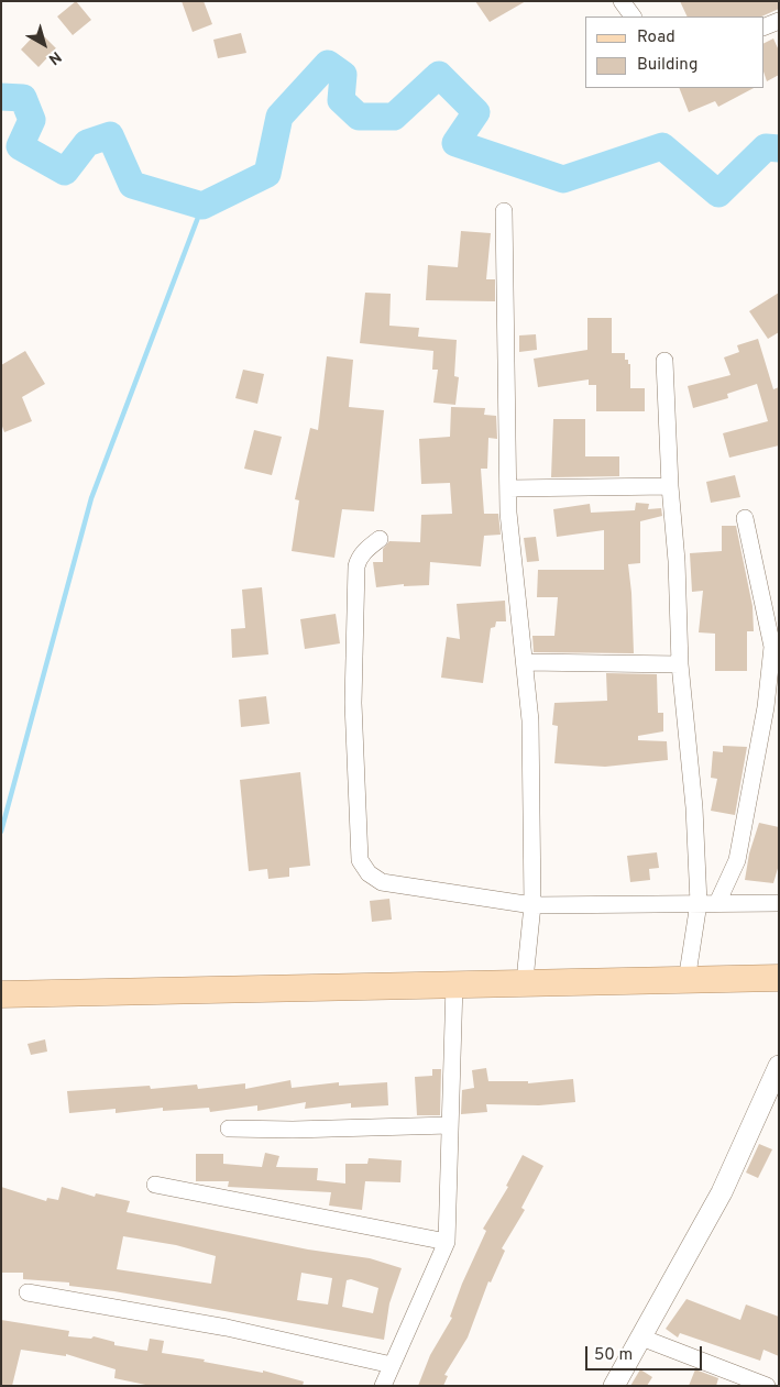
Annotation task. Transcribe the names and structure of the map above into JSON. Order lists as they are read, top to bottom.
{
  "legend": ["Road", "Building"],
  "scale_bar": "50 m",
  "north": "bottom right"
}
